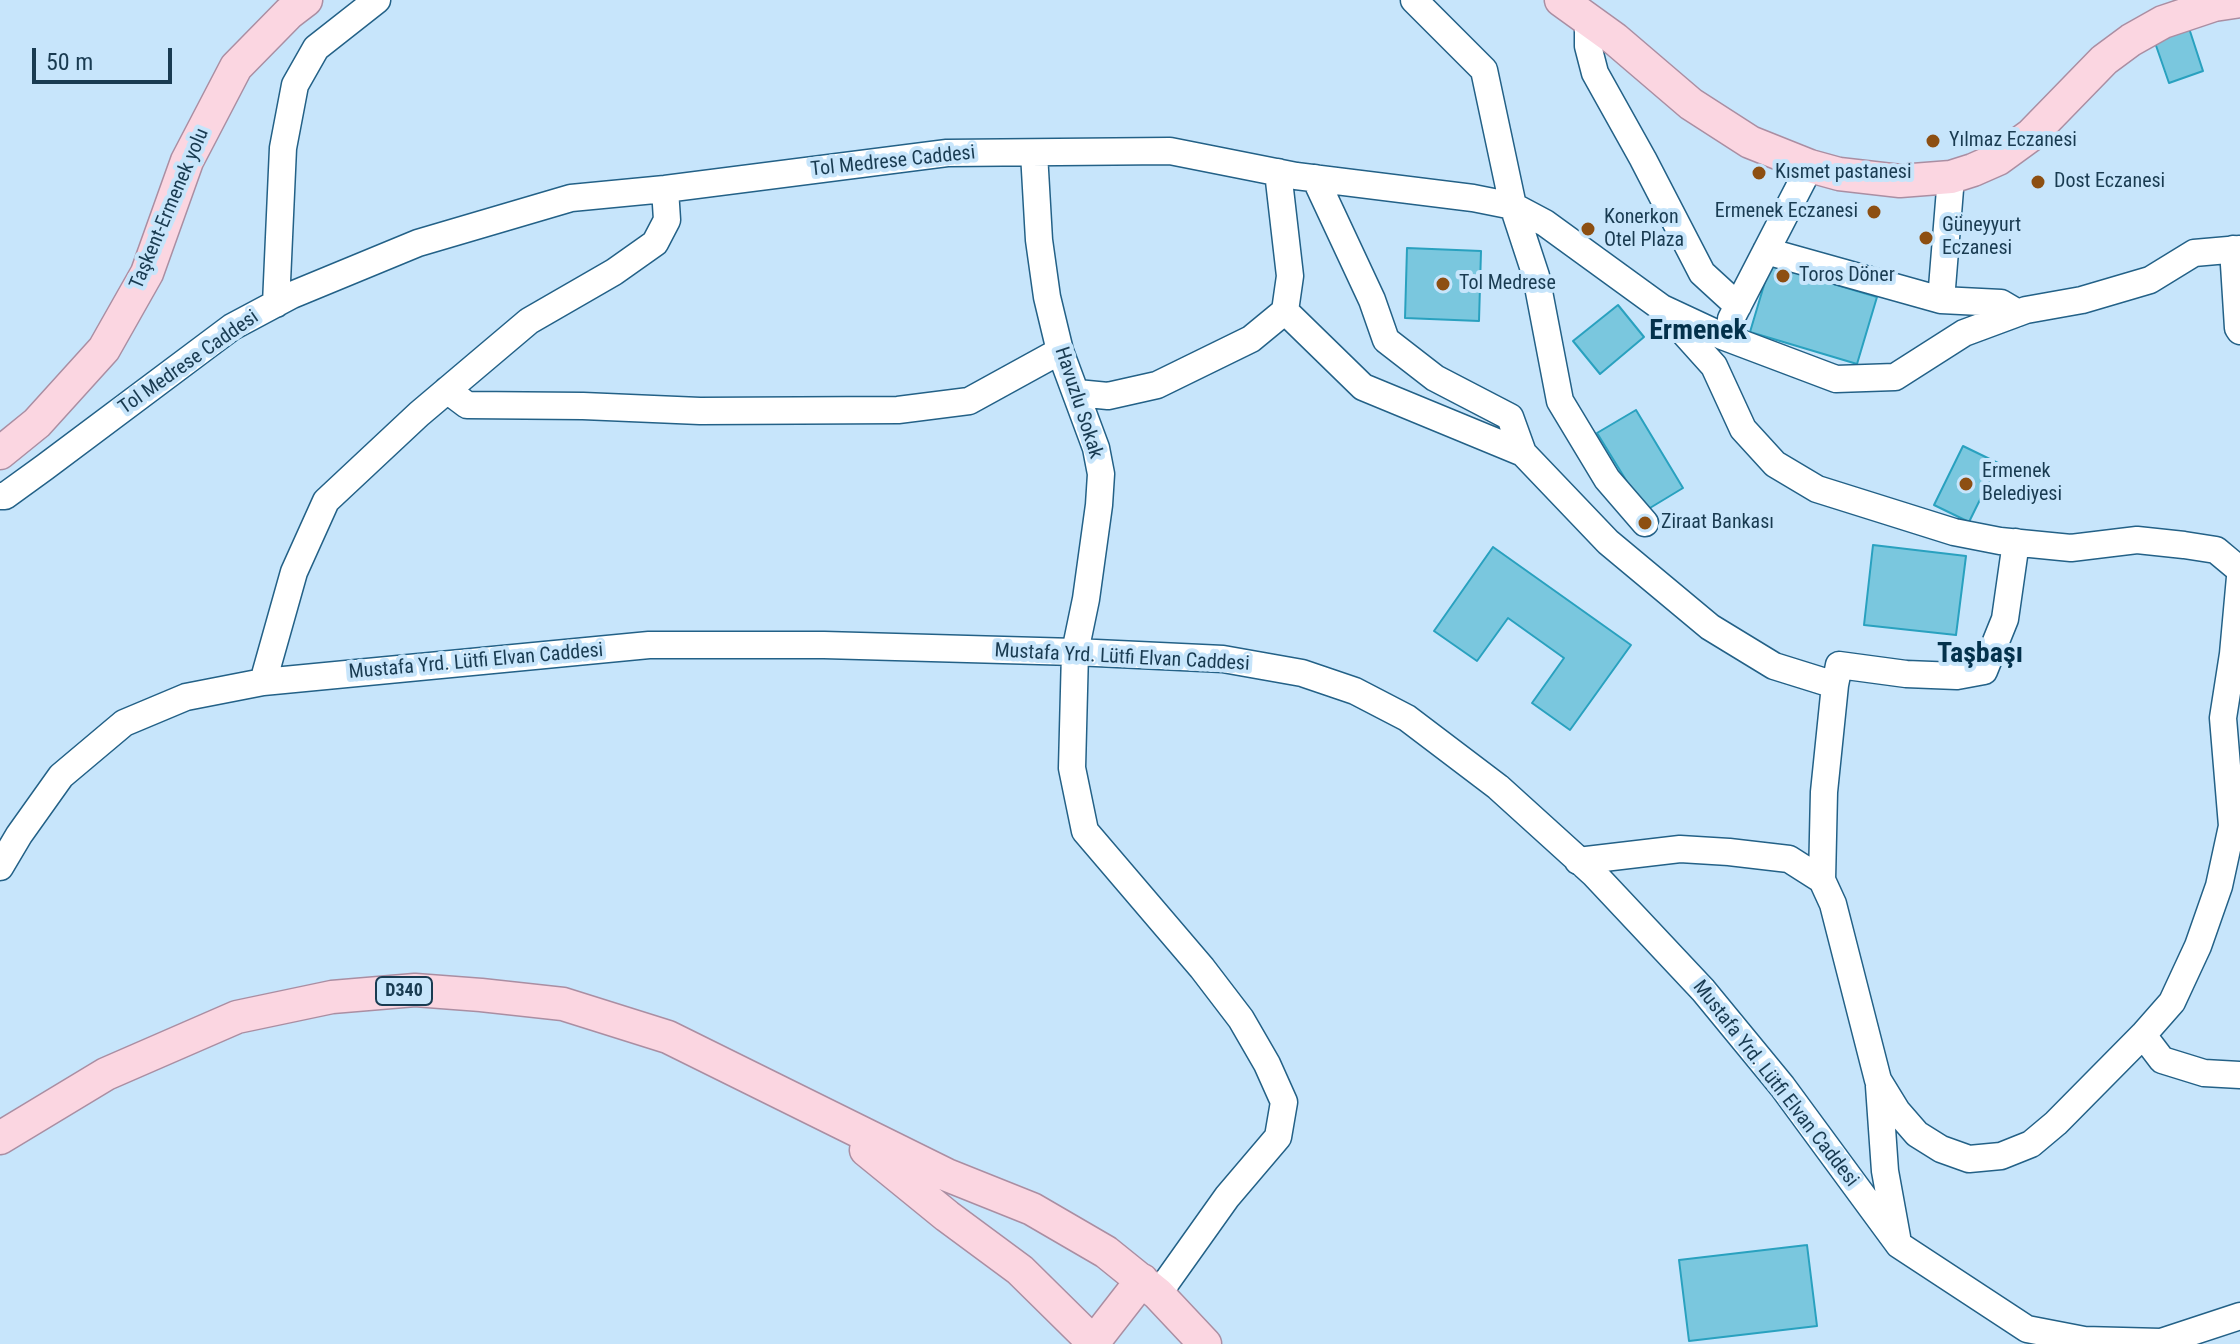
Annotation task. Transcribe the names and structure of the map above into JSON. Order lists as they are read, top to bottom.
{
  "streets": {
    "main road": ["Taşkent-Ermenek yolu", "D340"],
    "street": ["Tol Medrese Caddesi", "Havuzlu Sokak", "Mustafa Yrd. Lütfi Elvan Caddesi"]
  },
  "crossings": [
    ["Tol Medrese Caddesi", "Havuzlu Sokak"],
    ["Havuzlu Sokak", "Mustafa Yrd. Lütfi Elvan Caddesi"],
    ["Havuzlu Sokak", "D340"]
  ],
  "districts": ["Ermenek", "Taşbaşı"],
  "places": [
    "Yılmaz Eczanesi",
    "Kısmet pastanesi",
    "Dost Eczanesi",
    "Ermenek Eczanesi",
    "Konerkon Otel Plaza",
    "Güneyyurt Eczanesi",
    "Toros Döner",
    "Tol Medrese",
    "Ermenek Belediyesi",
    "Ziraat Bankası"
  ],
  "scale_bar": "50 m"
}
